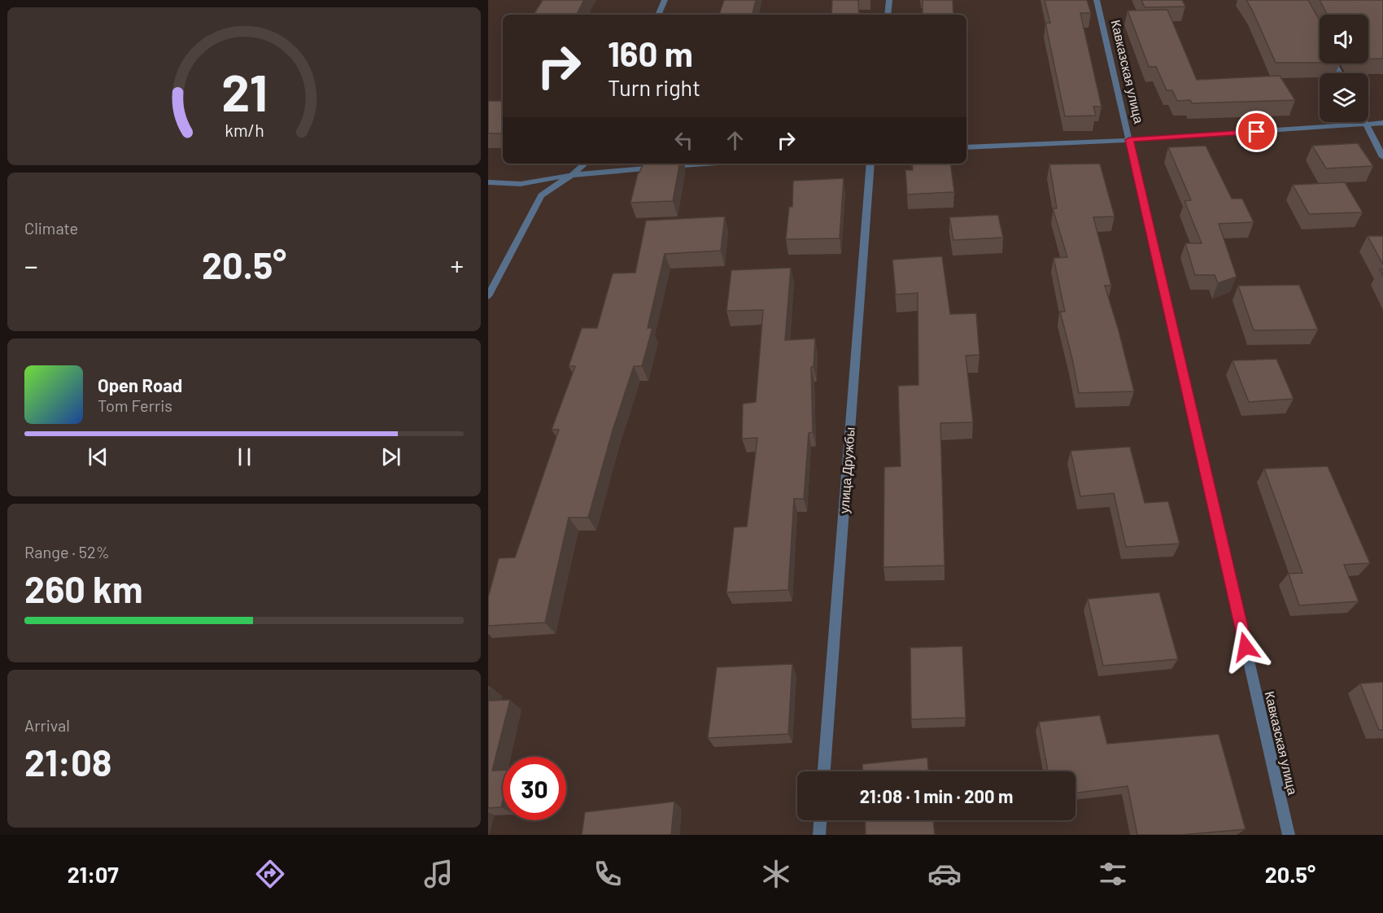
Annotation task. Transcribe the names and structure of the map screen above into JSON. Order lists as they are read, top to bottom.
{
  "streets": {
    "street": ["Кавказская улица", "улица Дружбы"]
  },
  "page": {
    "turn": ["160 m", "Turn right"],
    "tile": [
      "Climate",
      ["Range · 52%", "260 km"],
      ["Arrival", "21:08"]
    ],
    "heat": ["−", "20.5°", "+"],
    "song": ["Open Road", "Tom Ferris"],
    "limit": "30",
    "trip": "21:08 · 1 min · 200 m",
    "tabs": ["21:07", "20.5°"],
    "gauge": ["21", "km/h"]
  }
}
